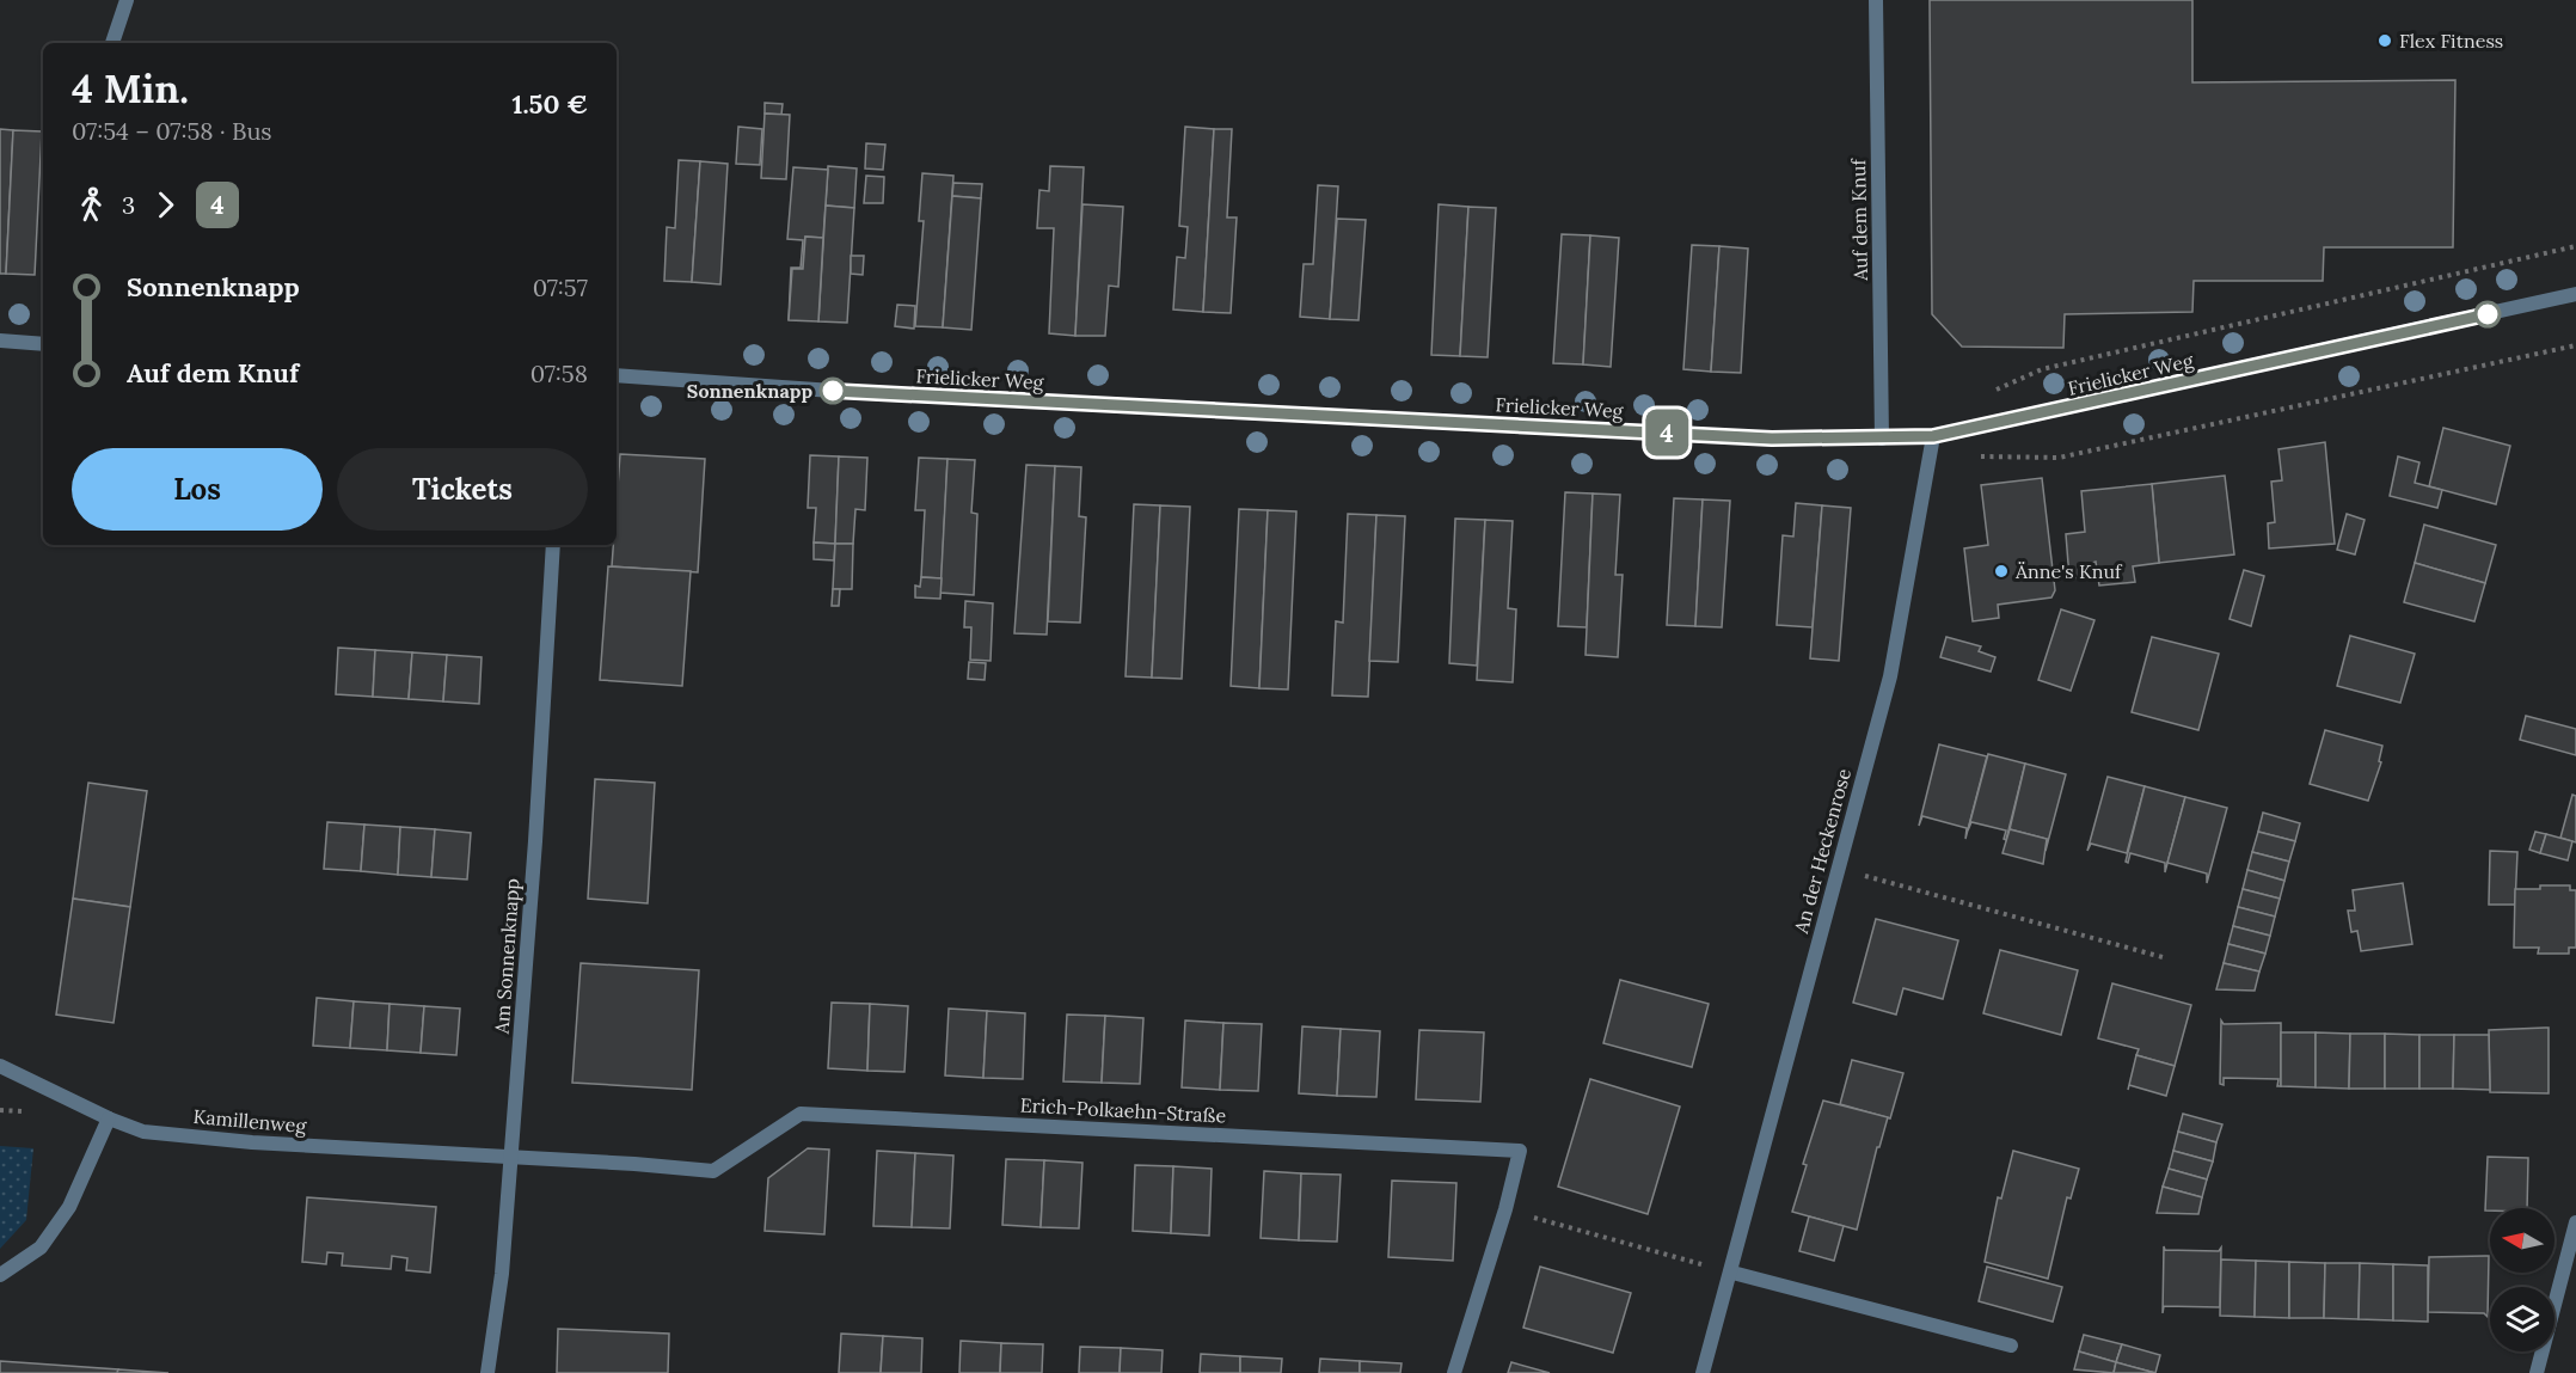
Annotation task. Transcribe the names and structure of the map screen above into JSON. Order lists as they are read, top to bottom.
{
  "streets": {
    "street": [
      "Auf dem Knuf",
      "Frielicker Weg",
      "An der Heckenrose",
      "Am Sonnenknapp",
      "Erich-Polkaehn-Straße",
      "Kamillenweg"
    ]
  },
  "crossings": [
    ["Auf dem Knuf", "Frielicker Weg"],
    ["Frielicker Weg", "An der Heckenrose"],
    ["Am Sonnenknapp", "Erich-Polkaehn-Straße"],
    ["Am Sonnenknapp", "Kamillenweg"],
    ["Erich-Polkaehn-Straße", "Kamillenweg"]
  ],
  "places": ["Flex Fitness", "Sonnenknapp", "Änne's Knuf"],
  "lines": ["bus line 4"],
  "north": "left",
  "page": {
    "on_map": "4",
    "heading": ["4 Min.", "07:54 – 07:58 · Bus", "1.50 €"],
    "legs": ["3", "4"],
    "list": [
      {
        "name": "Sonnenknapp",
        "value": "07:57"
      },
      {
        "name": "Auf dem Knuf",
        "value": "07:58"
      }
    ],
    "buttons": ["Los", "Tickets"]
  }
}
